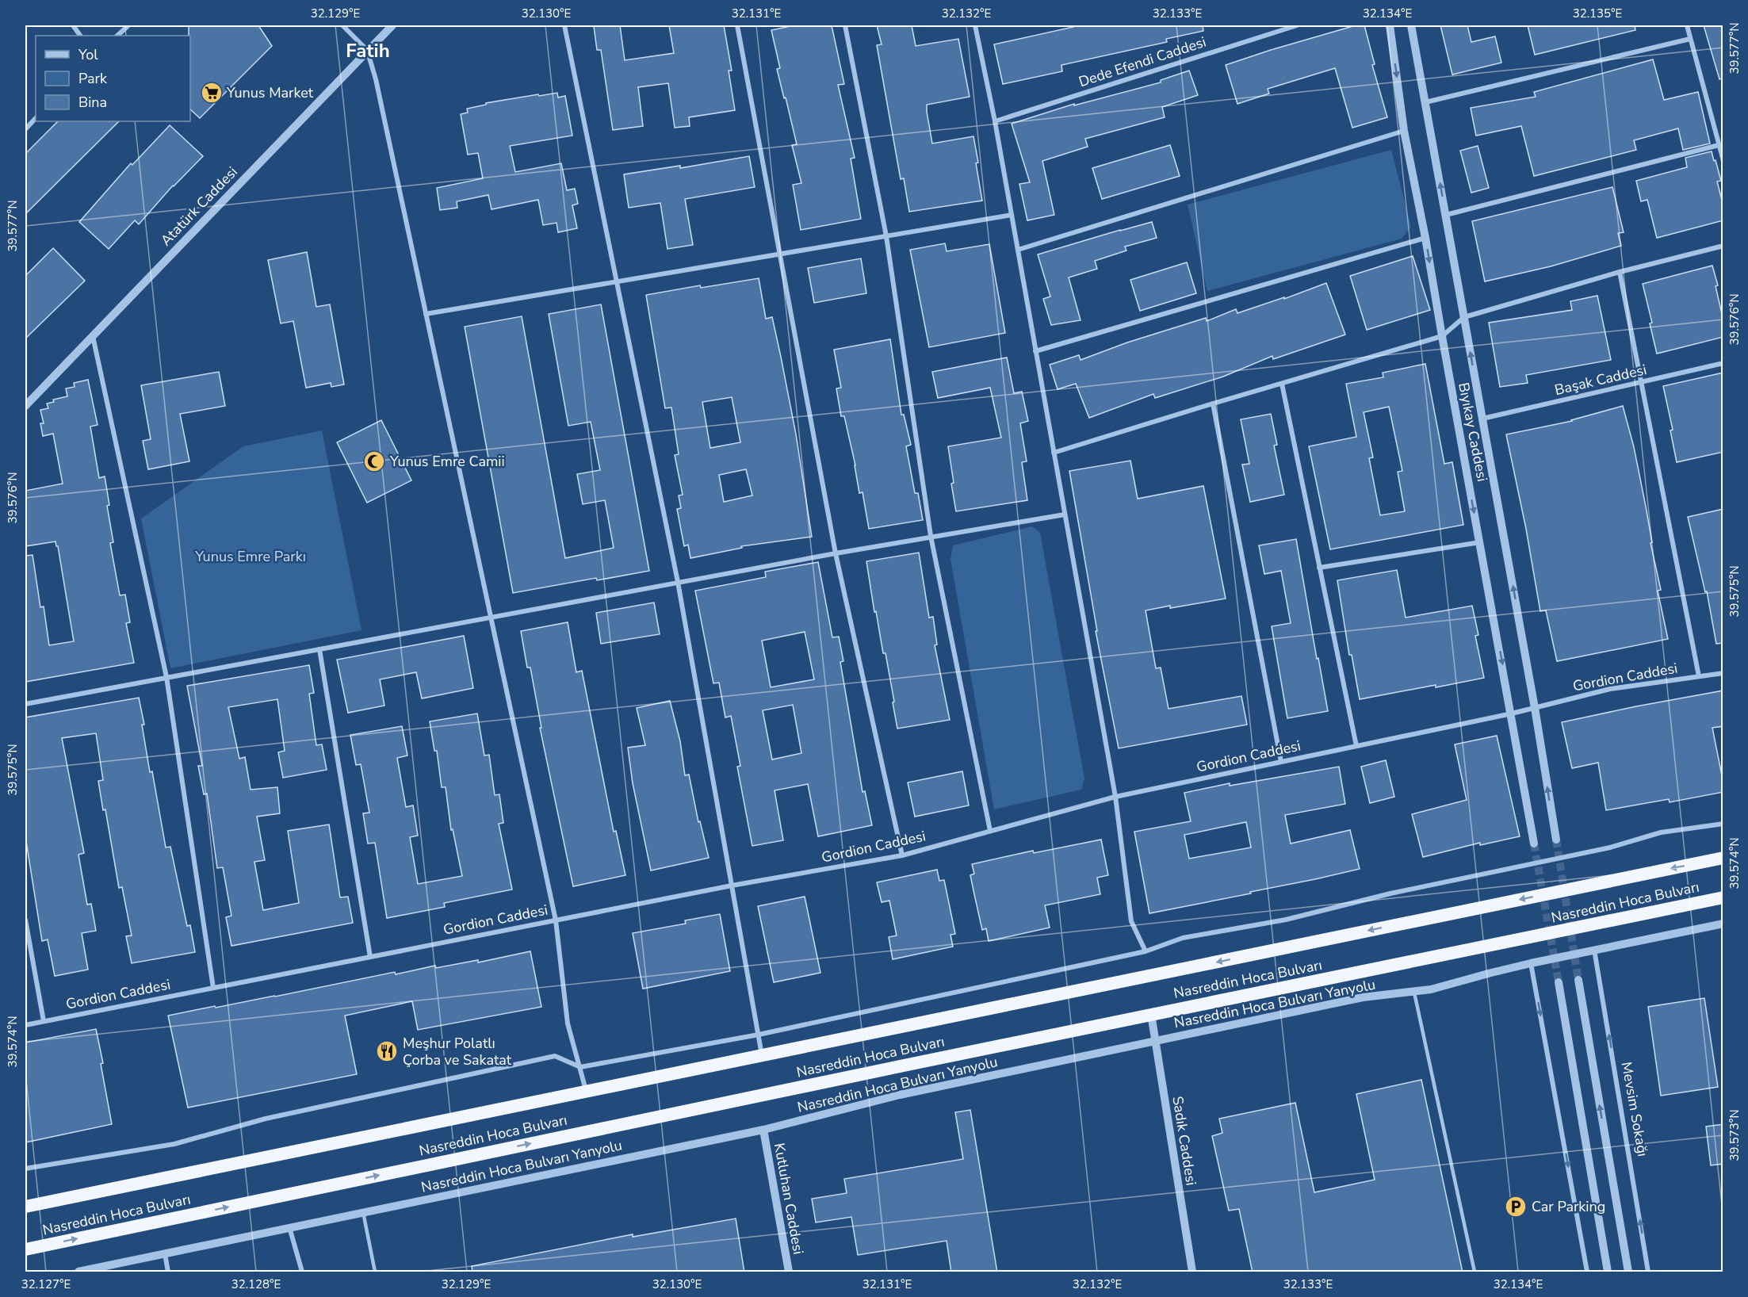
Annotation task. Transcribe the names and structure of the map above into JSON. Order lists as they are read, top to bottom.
{
  "streets": {
    "highway": ["Nasreddin Hoca Bulvarı"],
    "street": [
      "Dede Efendi Caddesi",
      "Atatürk Caddesi",
      "Başak Caddesi",
      "Bıyıkay Caddesi",
      "Gordion Caddesi",
      "Nasreddin Hoca Bulvarı Yanyolu",
      "Mevsim Sokağı",
      "Sadık Caddesi",
      "Kutluhan Caddesi"
    ]
  },
  "crossings": [
    ["Başak Caddesi", "Bıyıkay Caddesi"],
    ["Bıyıkay Caddesi", "Gordion Caddesi"],
    ["Nasreddin Hoca Bulvarı", "Sadık Caddesi"],
    ["Nasreddin Hoca Bulvarı Yanyolu", "Mevsim Sokağı"],
    ["Nasreddin Hoca Bulvarı Yanyolu", "Sadık Caddesi"],
    ["Nasreddin Hoca Bulvarı Yanyolu", "Kutluhan Caddesi"]
  ],
  "districts": ["Fatih"],
  "parks": ["Yunus Emre Parkı"],
  "places": {
    "supermarket": ["Yunus Market"],
    "mosque": ["Yunus Emre Camii"],
    "restaurant": ["Meşhur Polatlı Çorba ve Sakatat"],
    "parking": ["Car Parking"]
  },
  "legend": ["Yol", "Park", "Bina"],
  "coordinates": [
    "32.129°E",
    "32.130°E",
    "32.131°E",
    "32.132°E",
    "32.133°E",
    "32.134°E",
    "32.135°E",
    "39.577°N",
    "39.576°N",
    "39.575°N",
    "39.574°N",
    "39.573°N",
    "32.127°E",
    "32.128°E"
  ]
}
